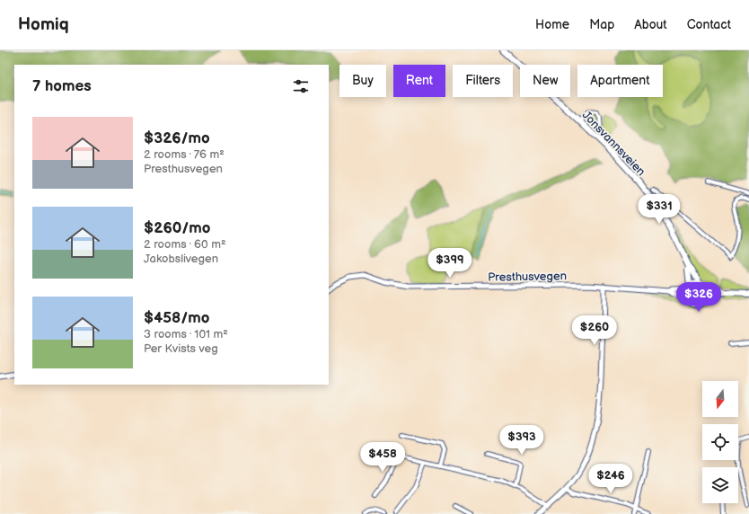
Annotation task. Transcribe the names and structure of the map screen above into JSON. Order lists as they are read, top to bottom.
{
  "streets": {
    "main road": ["Jonsvannsveien"],
    "street": ["Presthusvegen"]
  },
  "crossings": [
    ["Jonsvannsveien", "Presthusvegen"]
  ],
  "north": "bottom",
  "page": {
    "header": "Homiq",
    "nav": [
      "Home",
      "Map",
      "About",
      "Contact"
    ],
    "chip": [
      "Buy",
      "Rent",
      "Filters",
      "New",
      "Apartment"
    ],
    "heading": "7 homes",
    "list": [
      {
        "name": "$326/mo",
        "note": "2 rooms · 76 m² · Presthusvegen"
      },
      {
        "name": "$260/mo",
        "note": "2 rooms · 60 m² · Jakobslivegen"
      },
      {
        "name": "$458/mo",
        "note": "3 rooms · 101 m² · Per Kvists veg"
      }
    ],
    "price": [
      "$331",
      "$399",
      "$326",
      "$260",
      "$393",
      "$458",
      "$246"
    ]
  }
}
